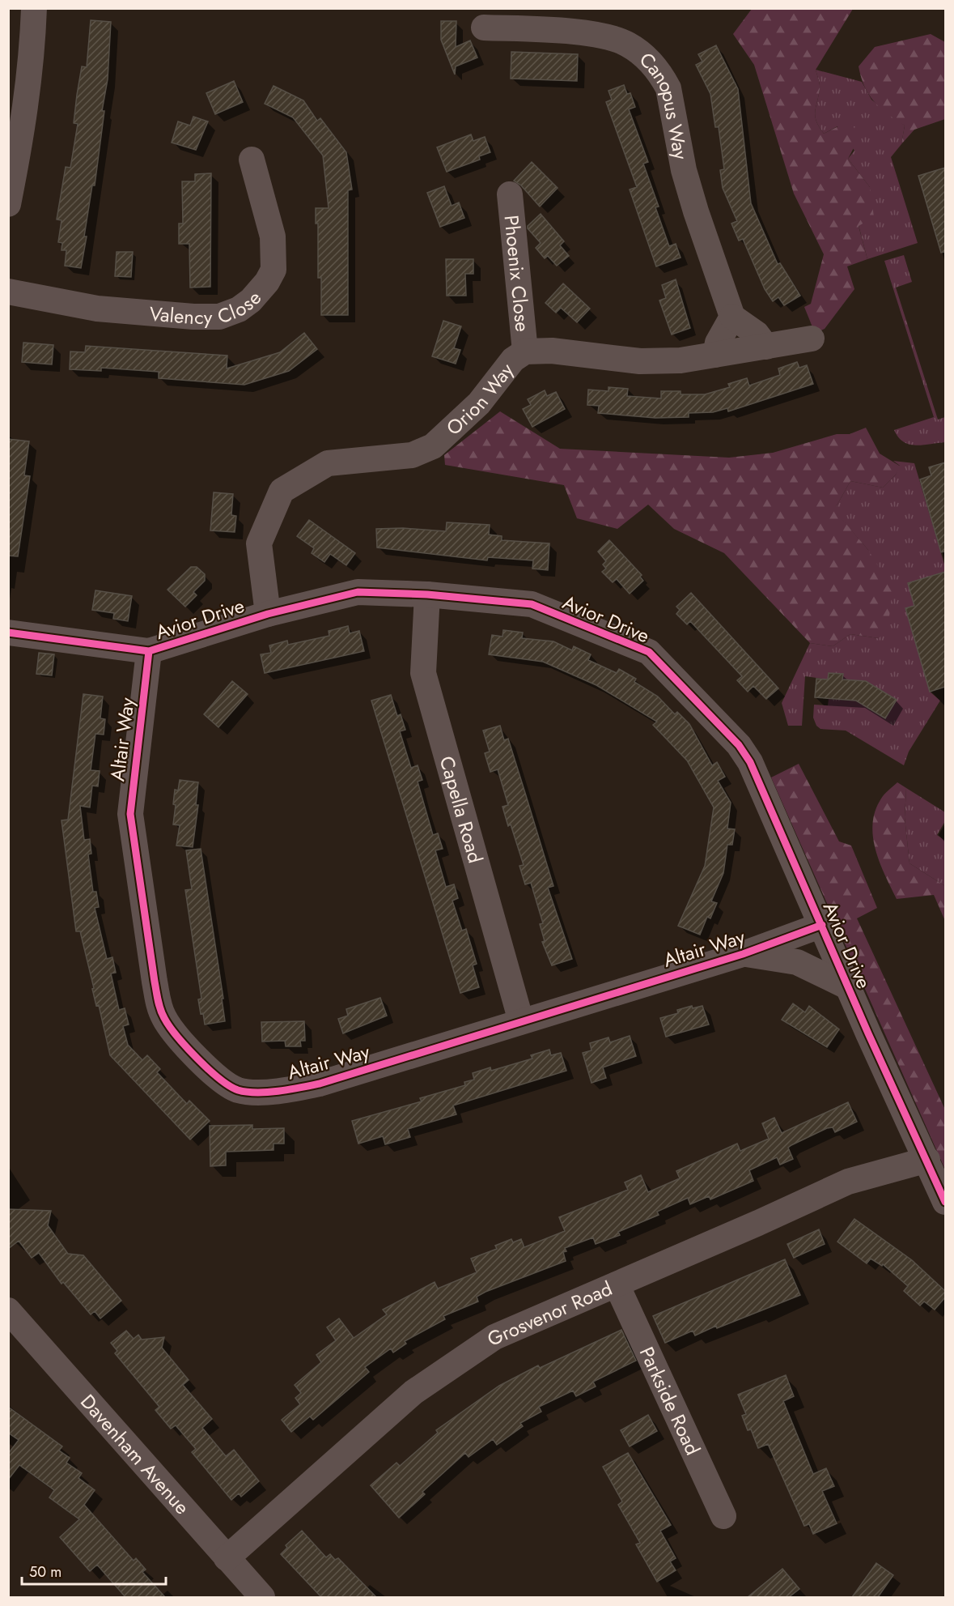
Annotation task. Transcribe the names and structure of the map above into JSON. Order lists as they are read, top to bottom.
{
  "streets": {
    "street": [
      "Canopus Way",
      "Phoenix Close",
      "Valency Close",
      "Orion Way",
      "Avior Drive",
      "Altair Way",
      "Capella Road",
      "Grosvenor Road",
      "Parkside Road",
      "Davenham Avenue"
    ]
  },
  "crossings": [
    ["Phoenix Close", "Orion Way"],
    ["Orion Way", "Avior Drive"],
    ["Avior Drive", "Altair Way"],
    ["Avior Drive", "Capella Road"],
    ["Avior Drive", "Grosvenor Road"],
    ["Altair Way", "Capella Road"],
    ["Grosvenor Road", "Parkside Road"],
    ["Grosvenor Road", "Davenham Avenue"]
  ],
  "scale_bar": "50 m"
}
